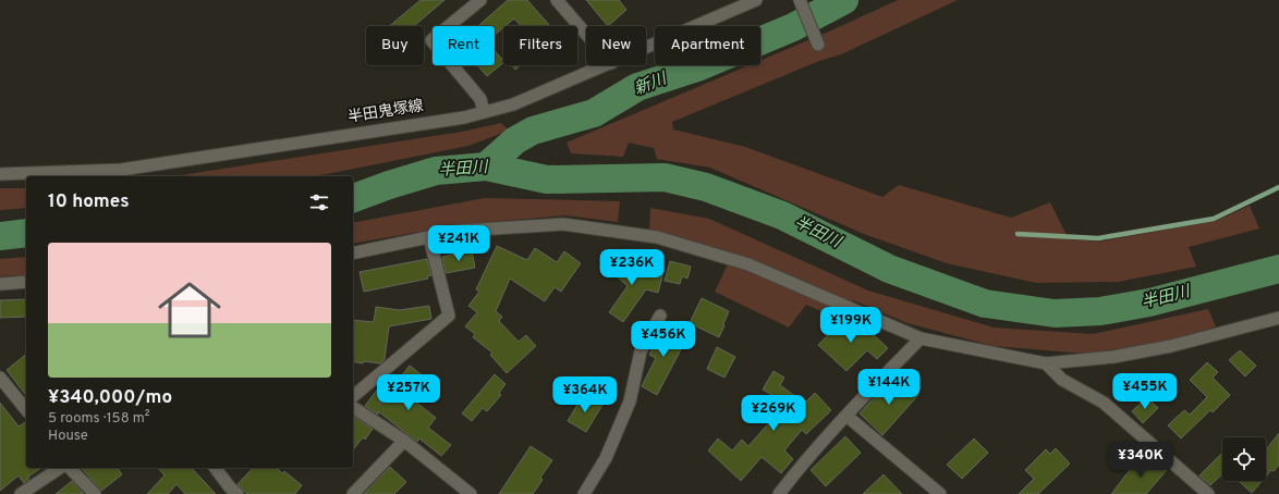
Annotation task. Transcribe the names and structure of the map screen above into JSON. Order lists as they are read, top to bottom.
{
  "streets": {
    "street": ["半田鬼塚線"]
  },
  "water": ["新川", "半田川"],
  "page": {
    "chip": [
      "Buy",
      "Rent",
      "Filters",
      "New",
      "Apartment"
    ],
    "heading": "10 homes",
    "price": [
      "¥241K",
      "¥236K",
      "¥199K",
      "¥456K",
      "¥144K",
      "¥455K",
      "¥257K",
      "¥364K",
      "¥269K",
      "¥340K"
    ],
    "list": [
      {
        "name": "¥340,000/mo",
        "note": "5 rooms · 158 m² · House"
      }
    ]
  }
}
